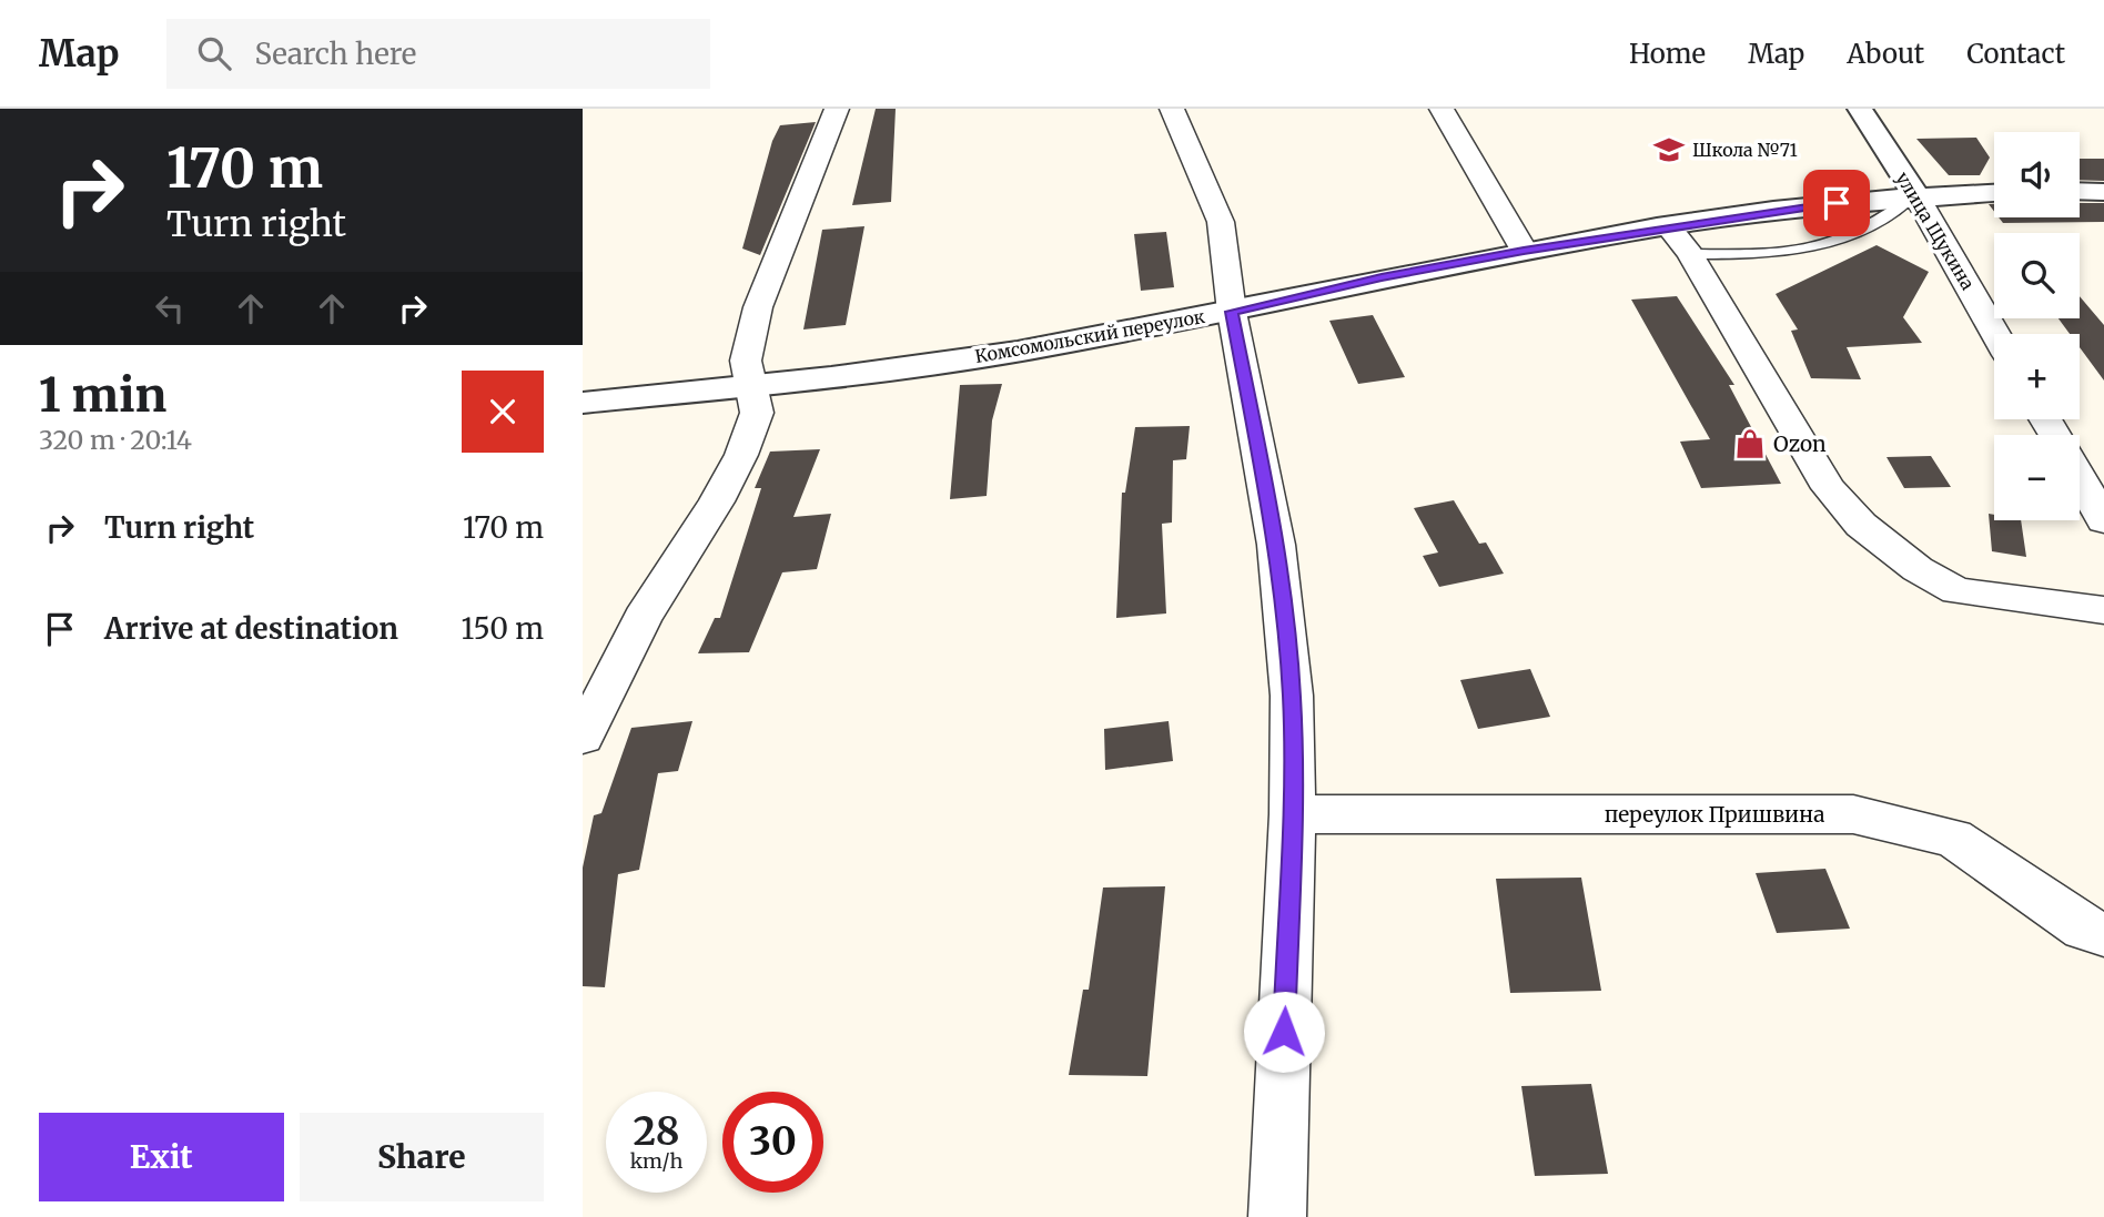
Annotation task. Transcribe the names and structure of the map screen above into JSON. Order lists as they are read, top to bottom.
{
  "streets": {
    "street": ["улица Щукина", "Комсомольский переулок", "переулок Пришвина"]
  },
  "crossings": [
    ["улица Щукина", "Комсомольский переулок"]
  ],
  "places": {
    "school or university": ["Школа №71"],
    "shop": ["Ozon"]
  },
  "page": {
    "header": "Map",
    "search": "Search here",
    "nav": [
      "Home",
      "Map",
      "About",
      "Contact"
    ],
    "turn": ["170 m", "Turn right"],
    "map_buttons": ["+", "−"],
    "heading": ["1 min", "320 m · 20:14"],
    "list": [
      {
        "name": "Turn right",
        "value": "170 m"
      },
      {
        "name": "Arrive at destination",
        "value": "150 m"
      }
    ],
    "speed": "28 km/h",
    "limit": "30",
    "buttons": ["Exit", "Share"]
  }
}
